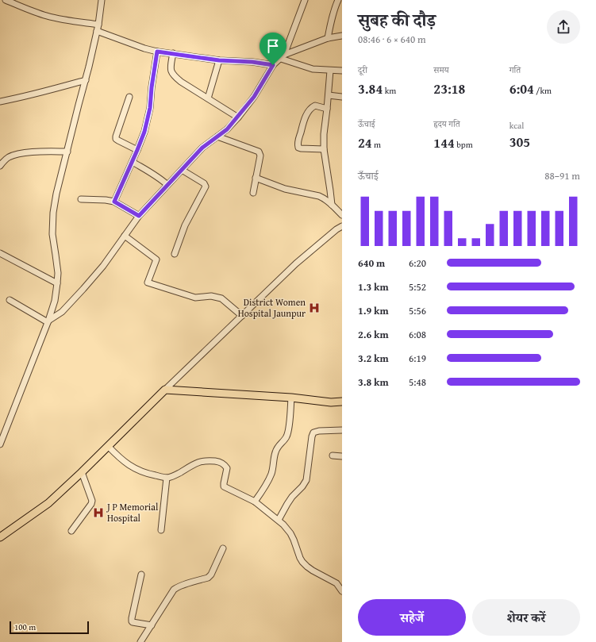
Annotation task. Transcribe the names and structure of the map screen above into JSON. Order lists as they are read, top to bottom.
{
  "places": {
    "hospital": ["District Women Hospital Jaunpur", "J P Memorial Hospital"]
  },
  "scale_bar": "100 m",
  "page": {
    "heading": ["सुबह की दौड़", "08:46 · 6 × 640 m"],
    "stats": [
      ["दूरी", "3.84 km"],
      ["समय", "23:18"],
      ["गति", "6:04 /km"],
      ["ऊँचाई", "24 m"],
      ["हृदय गति", "144 bpm"],
      ["kcal", "305"]
    ],
    "chart": ["ऊँचाई", "88–91 m"],
    "list": [
      {
        "name": "640 m",
        "note": "6:20"
      },
      {
        "name": "1.3 km",
        "note": "5:52"
      },
      {
        "name": "1.9 km",
        "note": "5:56"
      },
      {
        "name": "2.6 km",
        "note": "6:08"
      },
      {
        "name": "3.2 km",
        "note": "6:19"
      },
      {
        "name": "3.8 km",
        "note": "5:48"
      }
    ],
    "buttons": ["सहेजें", "शेयर करें"],
    "scale": "100 m"
  }
}
